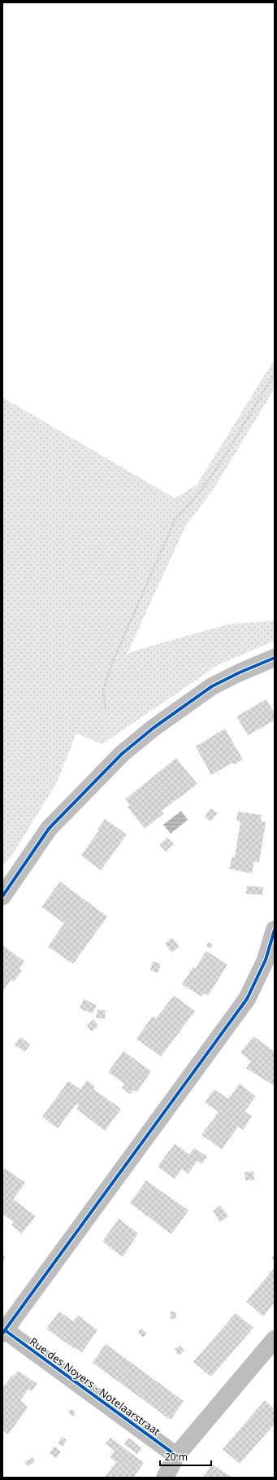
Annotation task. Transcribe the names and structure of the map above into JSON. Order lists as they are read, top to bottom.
{
  "streets": {
    "street": ["Rue des Noyers - Notelaarstraat"]
  },
  "scale_bar": "20 m"
}
